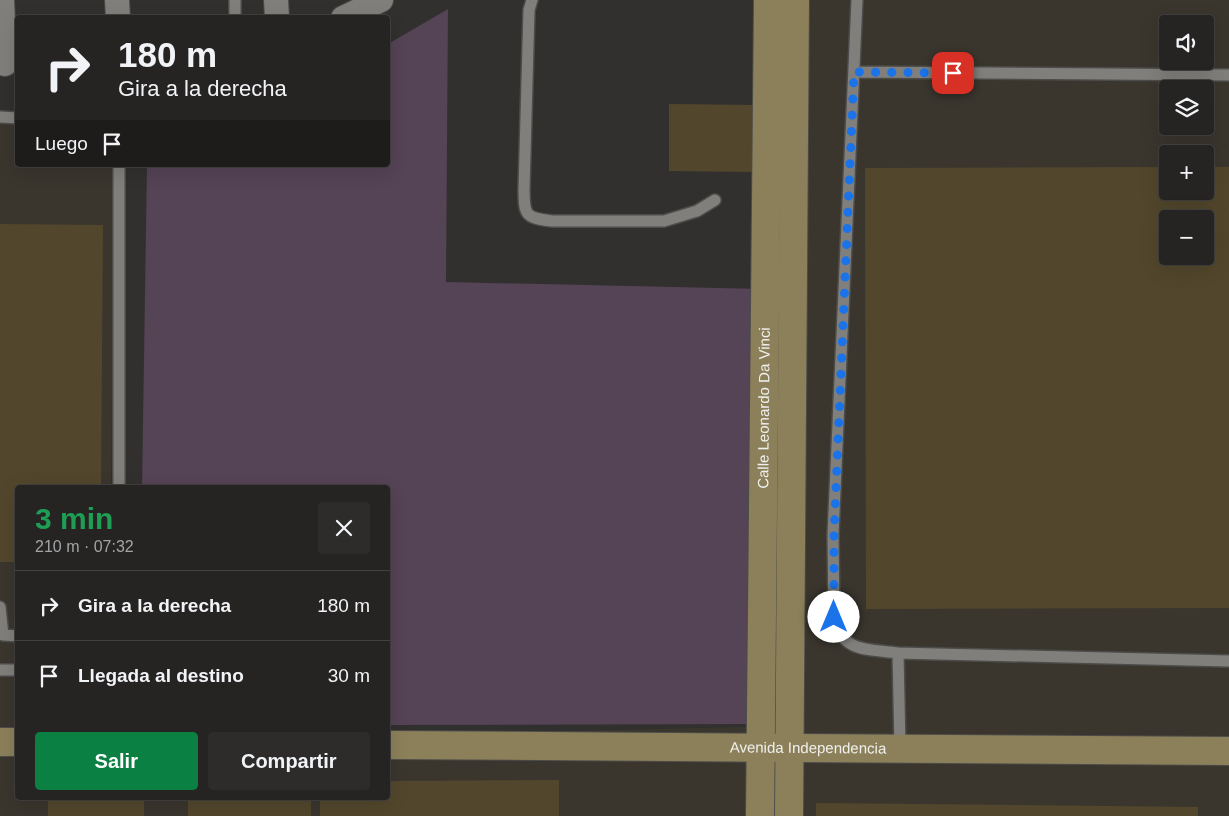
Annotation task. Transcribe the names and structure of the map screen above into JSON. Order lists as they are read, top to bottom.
{
  "streets": {
    "main road": ["Calle Leonardo Da Vinci", "Avenida Independencia"]
  },
  "crossings": [
    ["Calle Leonardo Da Vinci", "Avenida Independencia"]
  ],
  "page": {
    "map_buttons": ["+", "−"],
    "turn": ["180 m", "Gira a la derecha"],
    "then": "Luego",
    "heading": ["3 min", "210 m · 07:32"],
    "list": [
      {
        "name": "Gira a la derecha",
        "value": "180 m"
      },
      {
        "name": "Llegada al destino",
        "value": "30 m"
      }
    ],
    "buttons": ["Salir", "Compartir"]
  }
}
